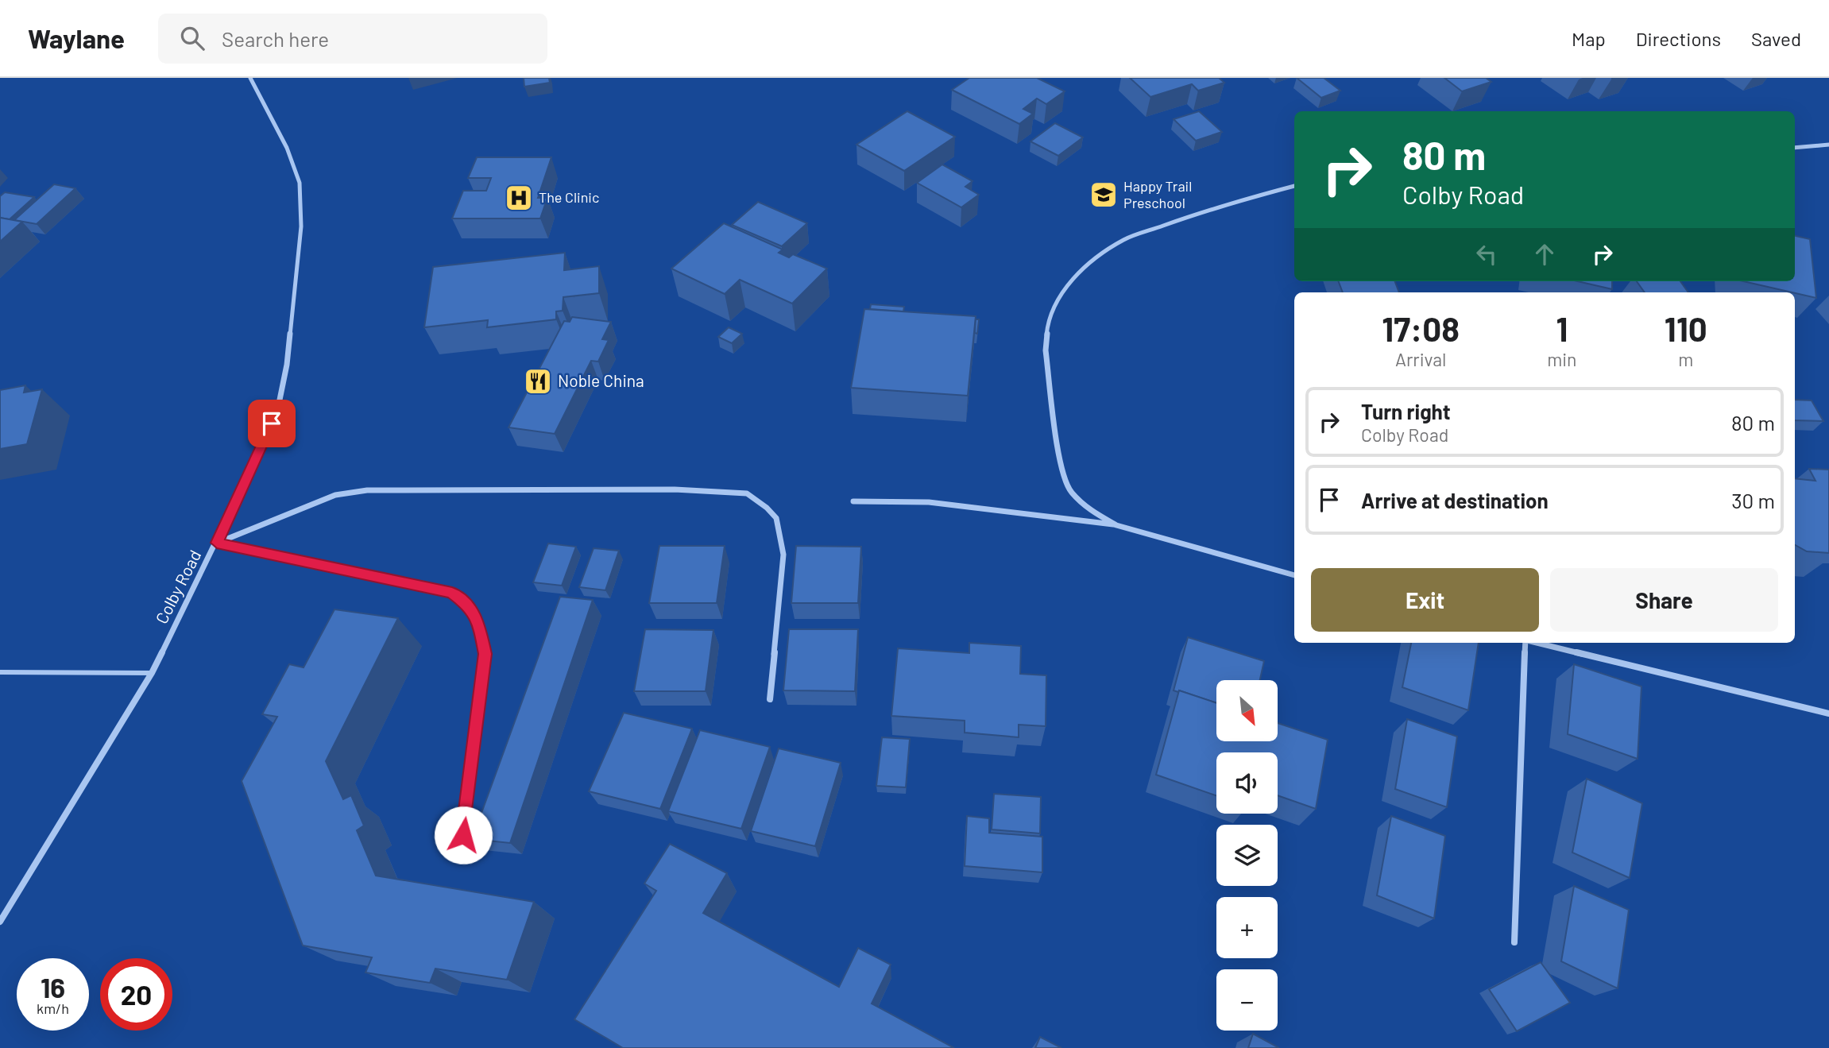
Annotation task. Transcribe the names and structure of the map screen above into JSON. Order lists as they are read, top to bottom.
{
  "streets": {
    "street": ["Colby Road"]
  },
  "places": {
    "school or university": ["Happy Trail Preschool"],
    "hospital": ["The Clinic"],
    "restaurant": ["Noble China"]
  },
  "north": "bottom right",
  "page": {
    "header": "Waylane",
    "search": "Search here",
    "nav": ["Map", "Directions", "Saved"],
    "turn": ["80 m", "Colby Road"],
    "eta": [
      "17:08",
      "Arrival",
      "1",
      "min",
      "110",
      "m"
    ],
    "list": [
      {
        "name": "Turn right",
        "note": "Colby Road",
        "value": "80 m"
      },
      {
        "name": "Arrive at destination",
        "value": "30 m"
      }
    ],
    "buttons": ["Exit", "Share"],
    "map_buttons": ["+", "−"],
    "speed": "16 km/h",
    "limit": "20"
  }
}
